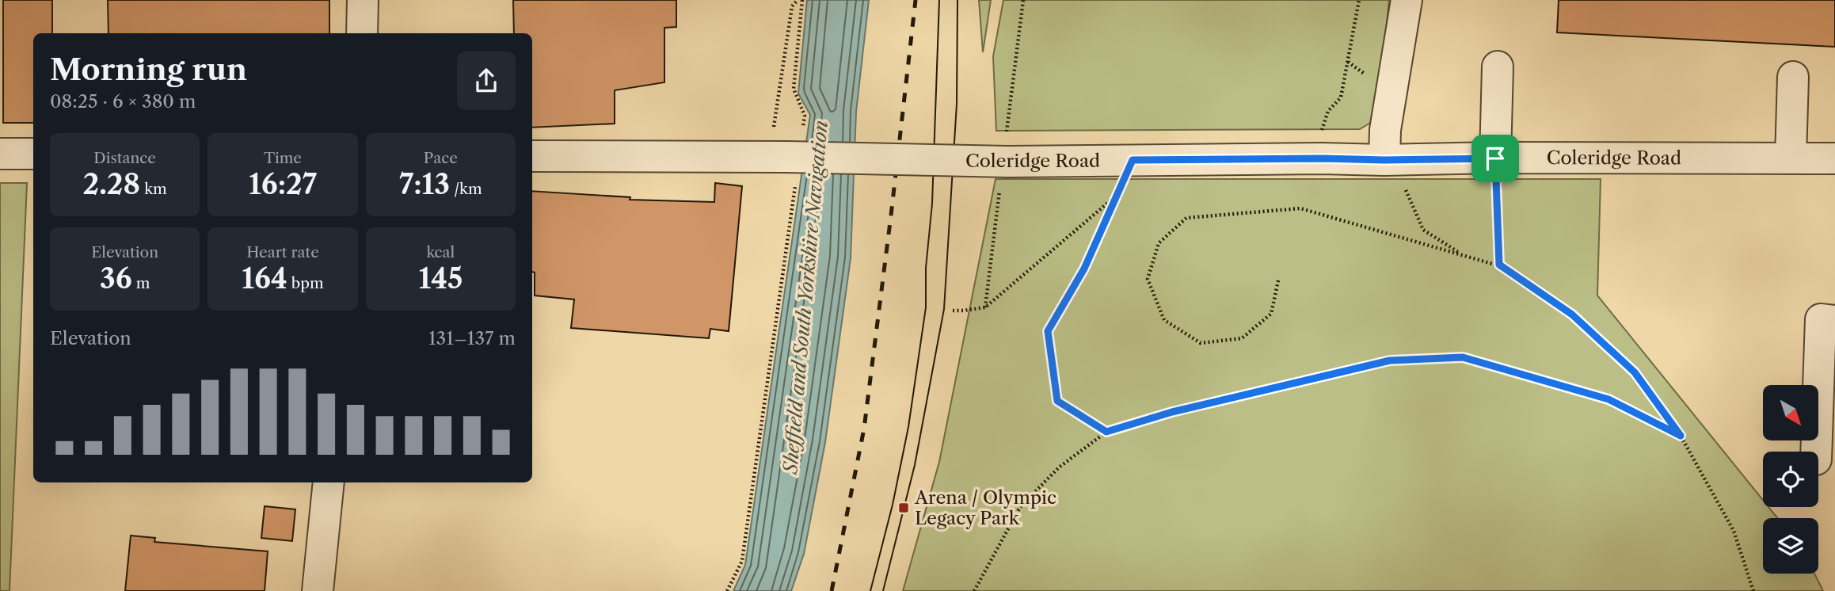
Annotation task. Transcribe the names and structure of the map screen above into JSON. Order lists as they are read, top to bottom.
{
  "streets": {
    "street": ["Coleridge Road"]
  },
  "water": ["Sheffield and South Yorkshire Navigation"],
  "places": {
    "transit": ["Arena / Olympic Legacy Park"]
  },
  "north": "bottom right",
  "page": {
    "heading": ["Morning run", "08:25 · 6 × 380 m"],
    "stats": [
      ["Distance", "2.28 km"],
      ["Time", "16:27"],
      ["Pace", "7:13 /km"],
      ["Elevation", "36 m"],
      ["Heart rate", "164 bpm"],
      ["kcal", "145"]
    ],
    "chart": ["Elevation", "131–137 m"]
  }
}
